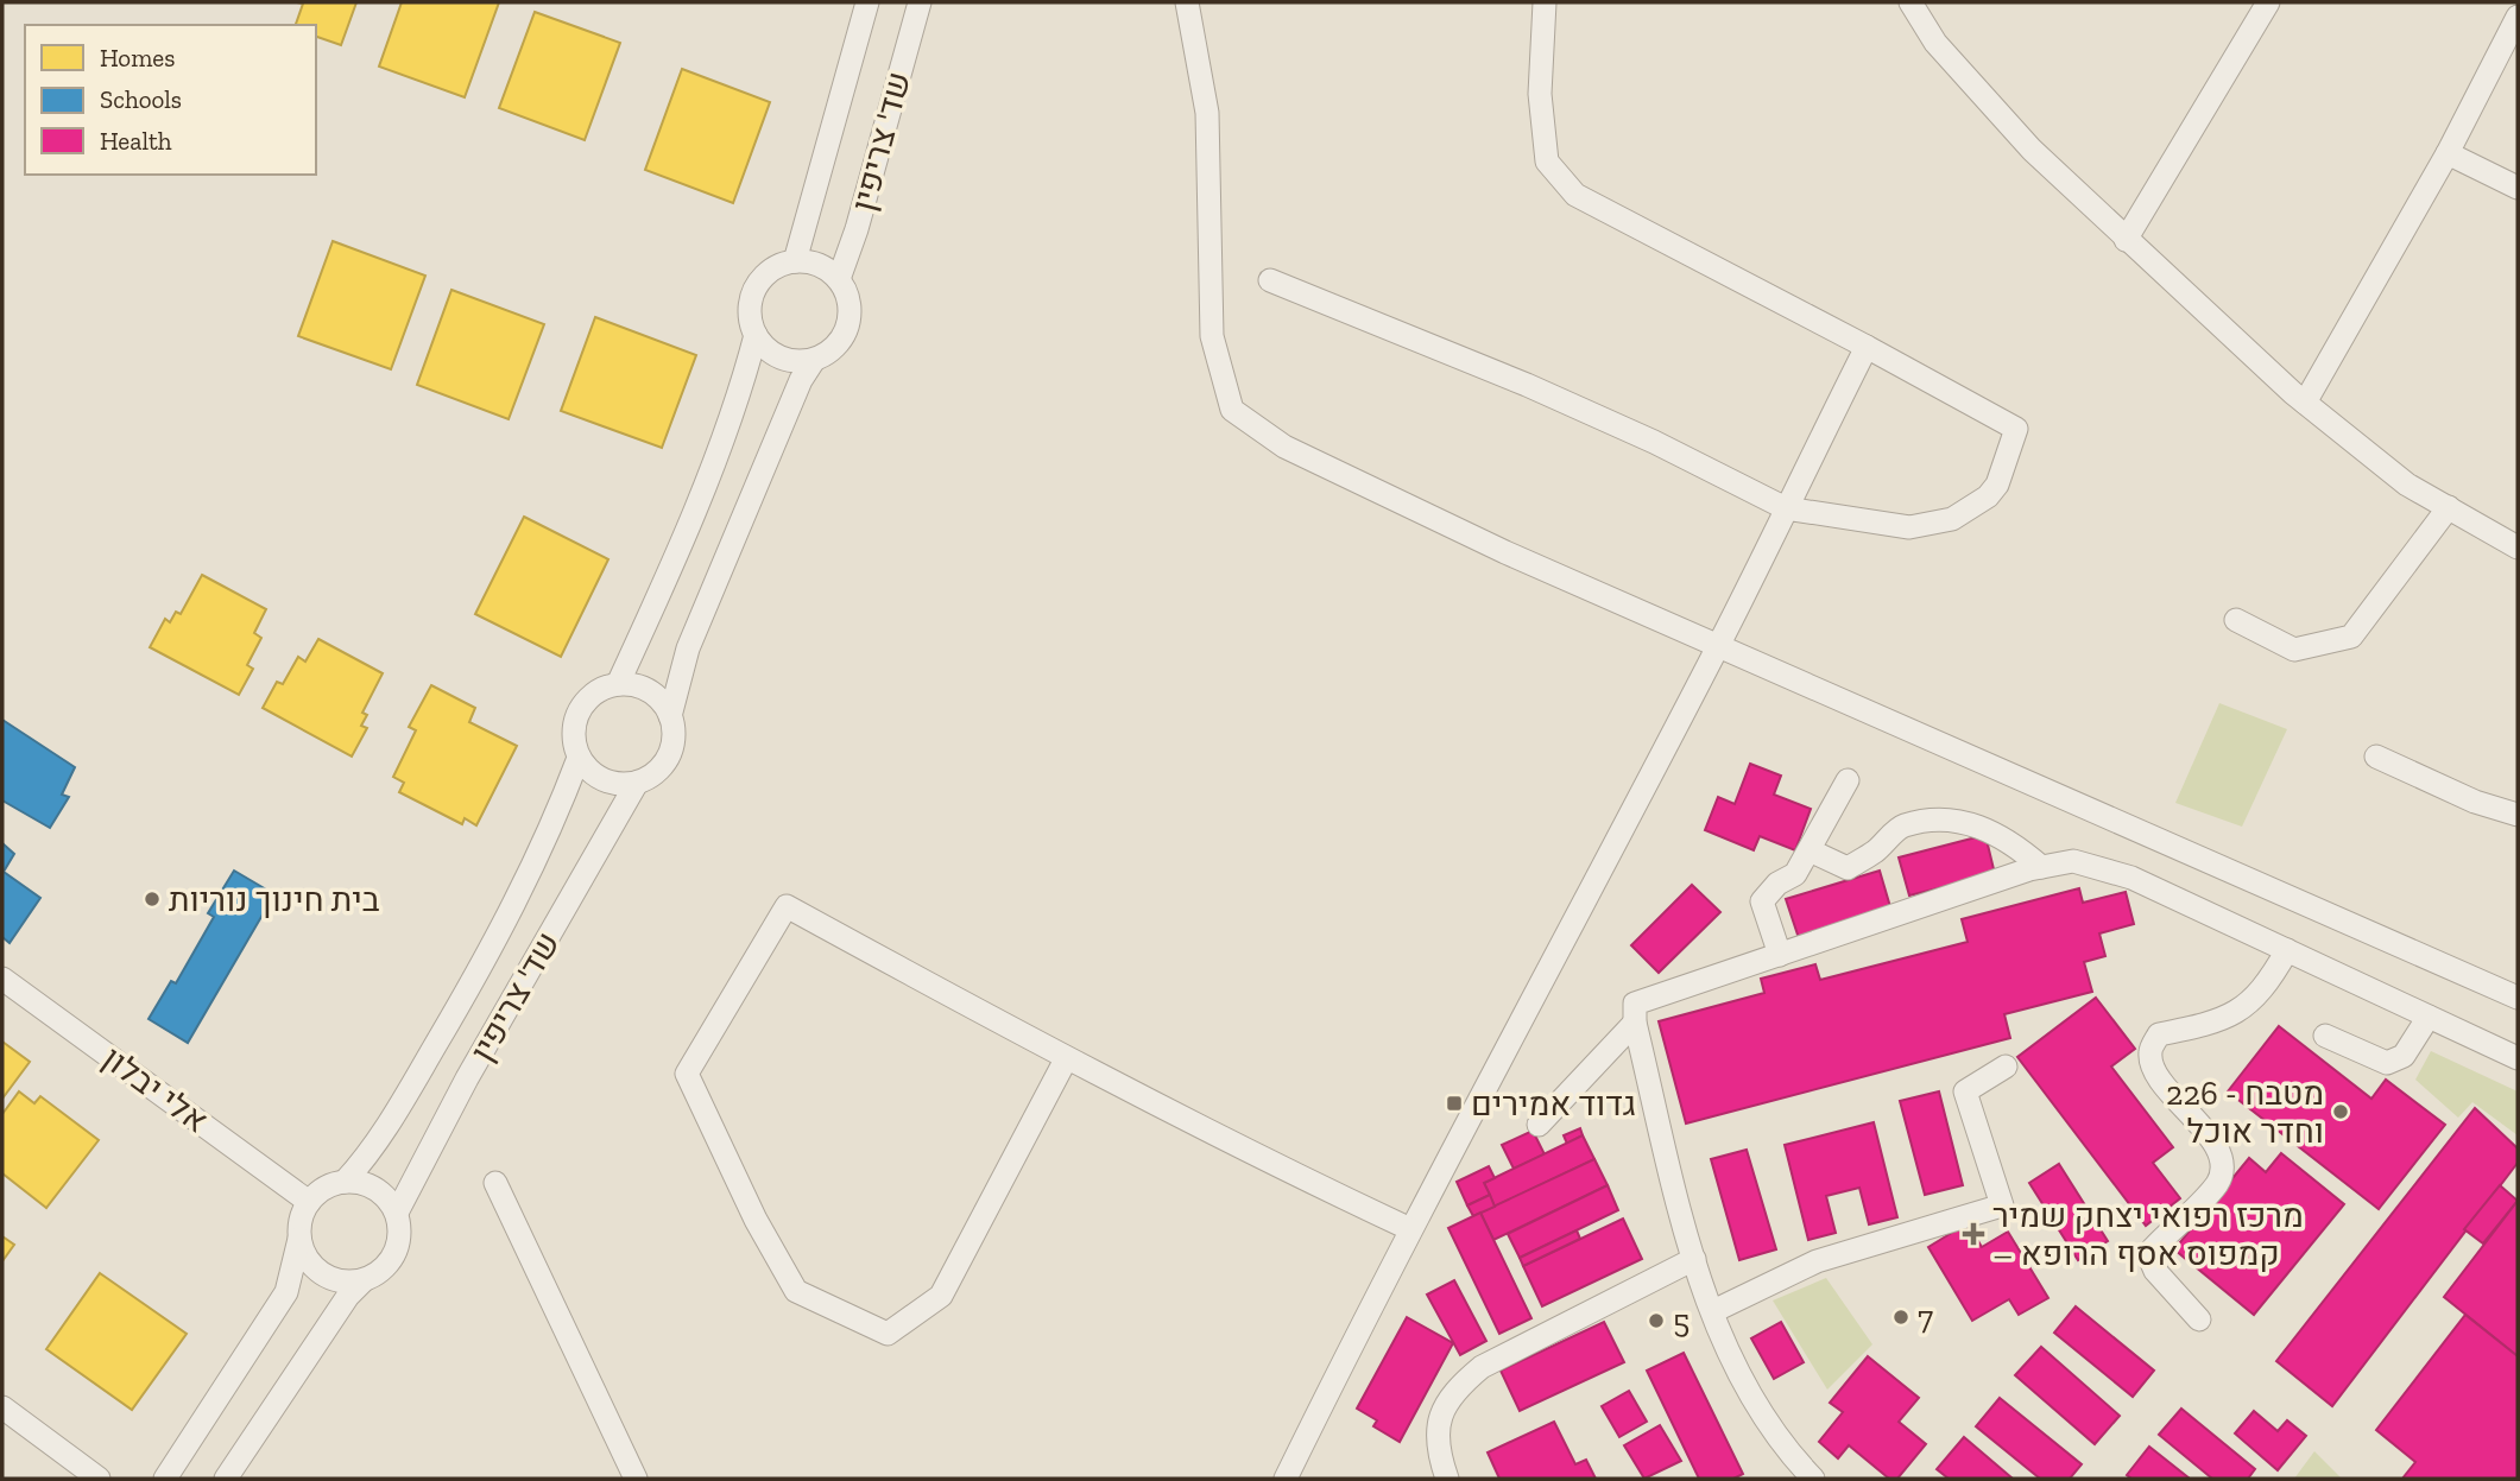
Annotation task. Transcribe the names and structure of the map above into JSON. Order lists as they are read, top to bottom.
{
  "streets": {
    "street": ["שד' צריפין", "אלי יבלון"]
  },
  "crossings": [
    ["שד' צריפין", "אלי יבלון"]
  ],
  "places": {
    "other": [
      "בית חינוך נוריות",
      "226 - מטבח וחדר אוכל",
      "7",
      "5"
    ],
    "transit": ["גדוד אמירים"],
    "health": ["מרכז רפואי יצחק שמיר – קמפוס אסף הרופא"]
  },
  "legend": ["Homes", "Schools", "Health"]
}
